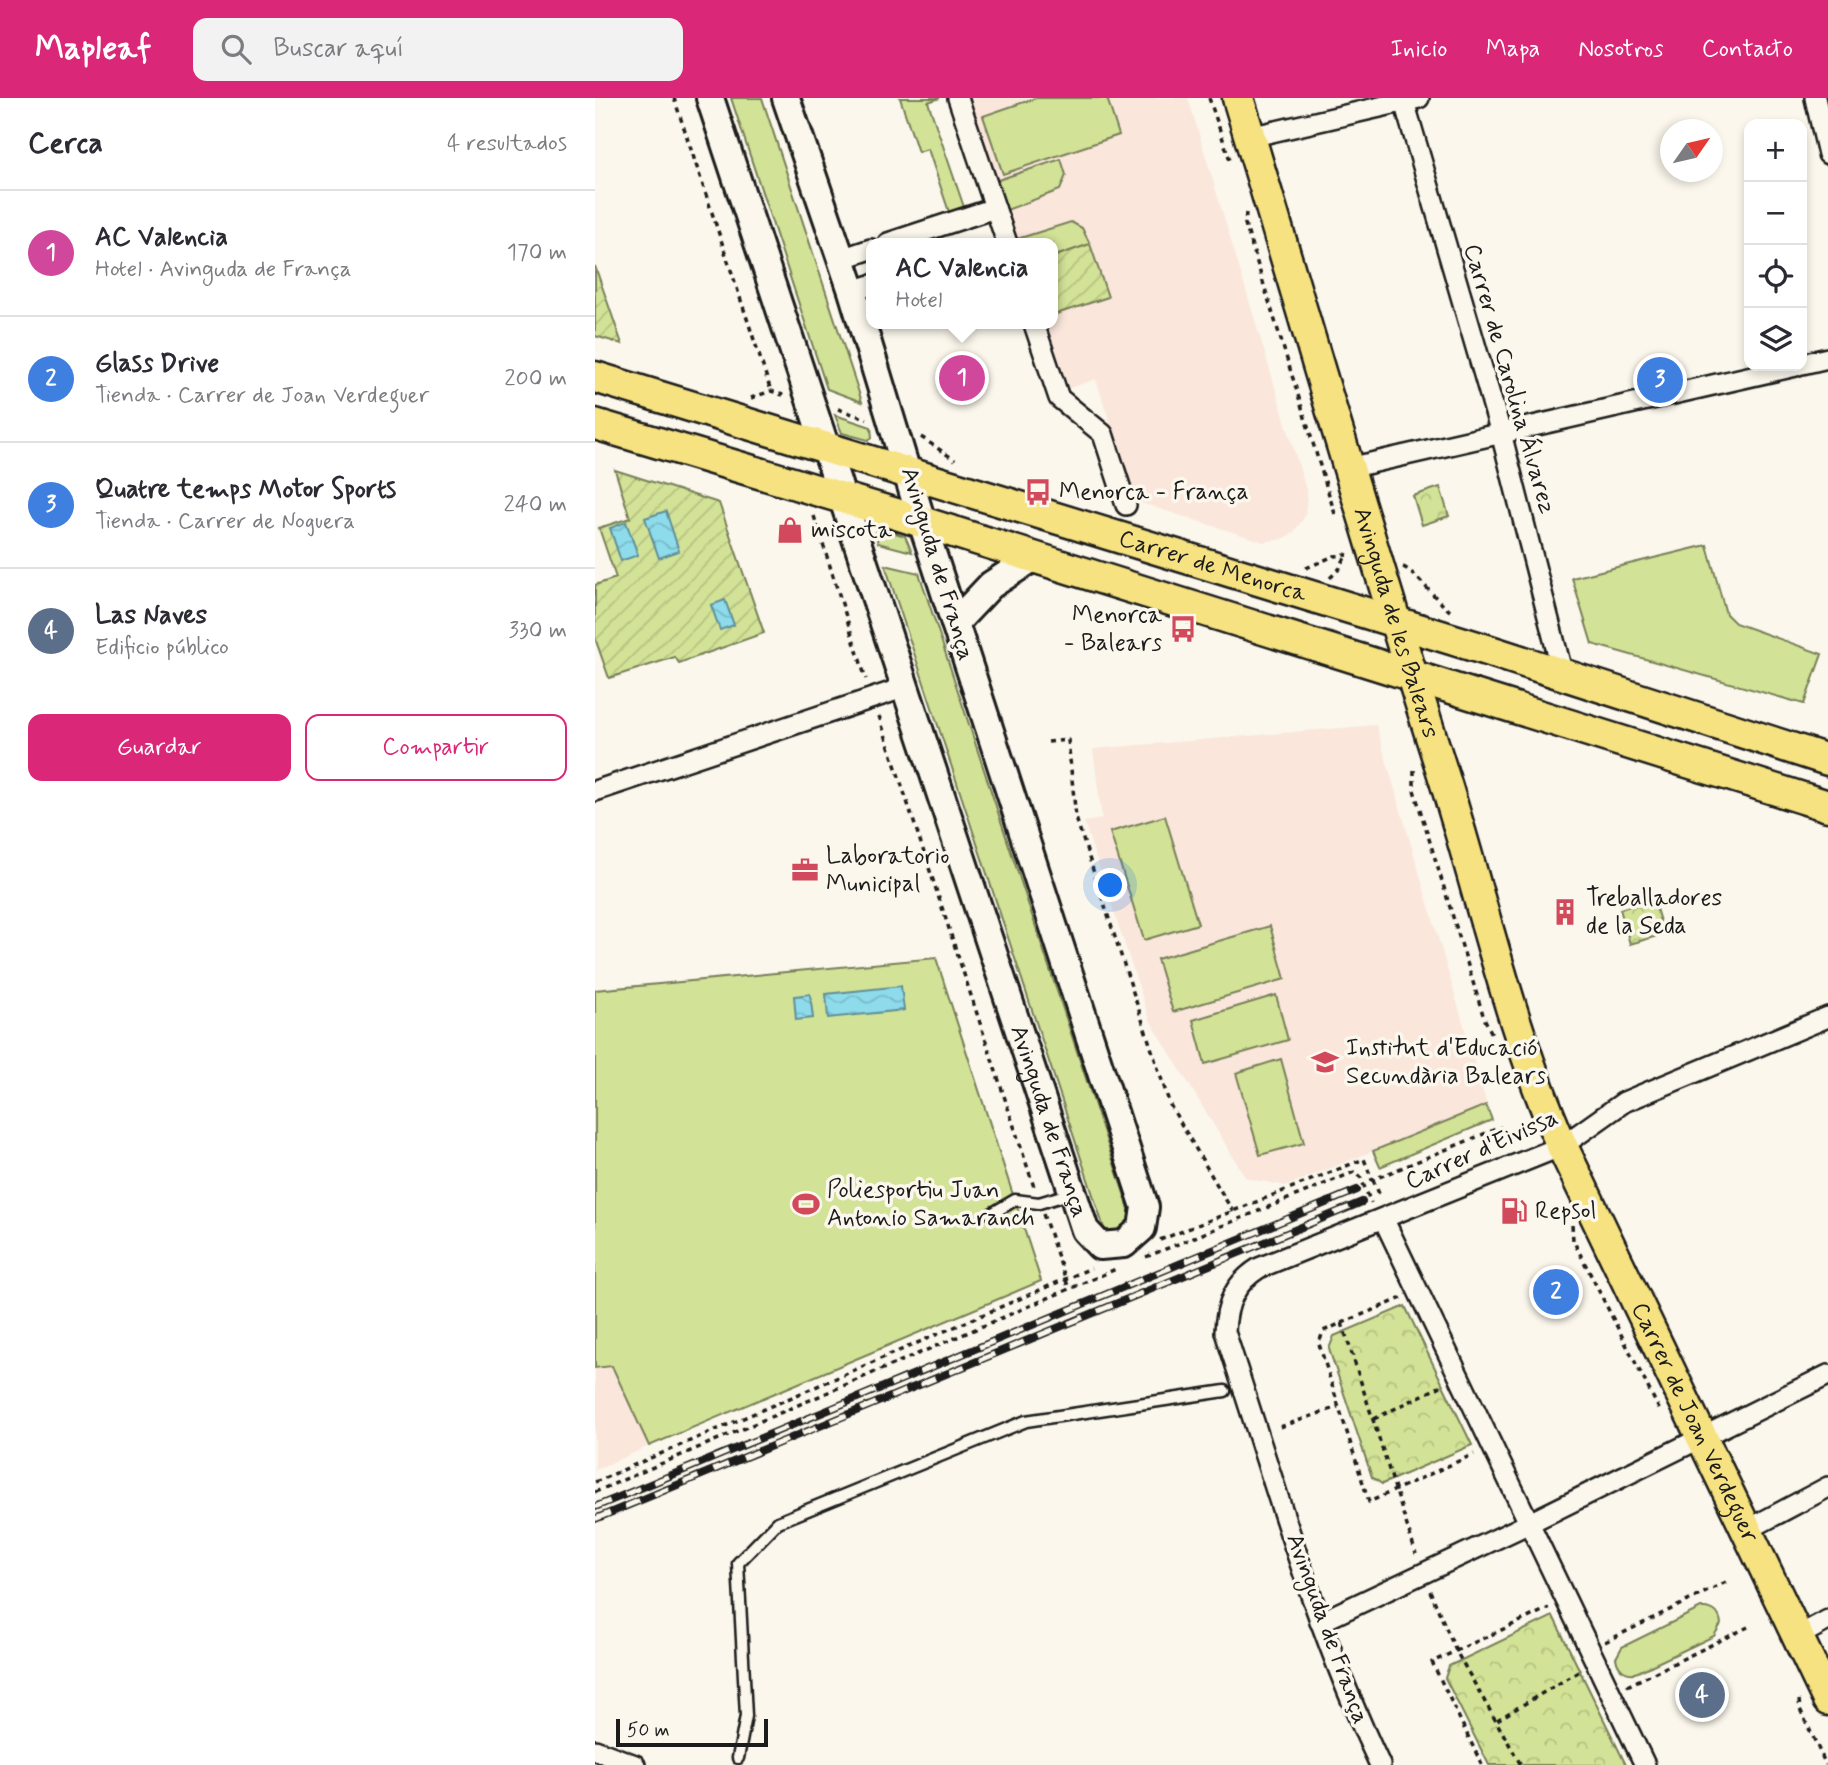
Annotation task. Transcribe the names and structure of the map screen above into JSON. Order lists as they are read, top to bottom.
{
  "streets": {
    "main road": ["Carrer de Menorca", "Avinguda de les Balears", "Carrer de Joan Verdeguer"],
    "street": ["Carrer de Carolina Álvarez", "Avinguda de França", "Carrer d'Eivissa"]
  },
  "crossings": [
    ["Carrer de Carolina Álvarez", "Carrer de Menorca"],
    ["Avinguda de França", "Carrer de Menorca"],
    ["Avinguda de França", "Carrer d'Eivissa"],
    ["Carrer de Menorca", "Avinguda de les Balears"],
    ["Avinguda de les Balears", "Carrer d'Eivissa"],
    ["Avinguda de les Balears", "Carrer de Joan Verdeguer"],
    ["Carrer d'Eivissa", "Carrer de Joan Verdeguer"]
  ],
  "places": {
    "bus stop": ["Menorca - França", "Menorca - Balears"],
    "shop": ["miscota"],
    "office": ["Laboratorio Municipal"],
    "building": ["Treballadores de la Seda"],
    "school or university": ["Institut d'Educació Secundària Balears"],
    "sports": ["Poliesportiu Juan Antonio Samaranch"],
    "fuel station": ["Repsol"]
  },
  "scale_bar": "50 m",
  "north": "top right",
  "page": {
    "header": "Mapleaf",
    "search": "Buscar aquí",
    "nav": [
      "Inicio",
      "Mapa",
      "Nosotros",
      "Contacto"
    ],
    "heading": ["Cerca", "4 resultados"],
    "map_buttons": ["+", "−"],
    "list": [
      {
        "mark": "1",
        "name": "AC Valencia",
        "note": "Hotel · Avinguda de França",
        "value": "170 m"
      },
      {
        "mark": "2",
        "name": "Glass Drive",
        "note": "Tienda · Carrer de Joan Verdeguer",
        "value": "200 m"
      },
      {
        "mark": "3",
        "name": "Quatre temps Motor Sports",
        "note": "Tienda · Carrer de Noguera",
        "value": "240 m"
      },
      {
        "mark": "4",
        "name": "Las Naves",
        "note": "Edificio público",
        "value": "330 m"
      }
    ],
    "popup": ["AC Valencia", "Hotel"],
    "pins": [
      "1",
      "3",
      "2",
      "4"
    ],
    "buttons": ["Guardar", "Compartir"],
    "scale": "50 m"
  }
}
